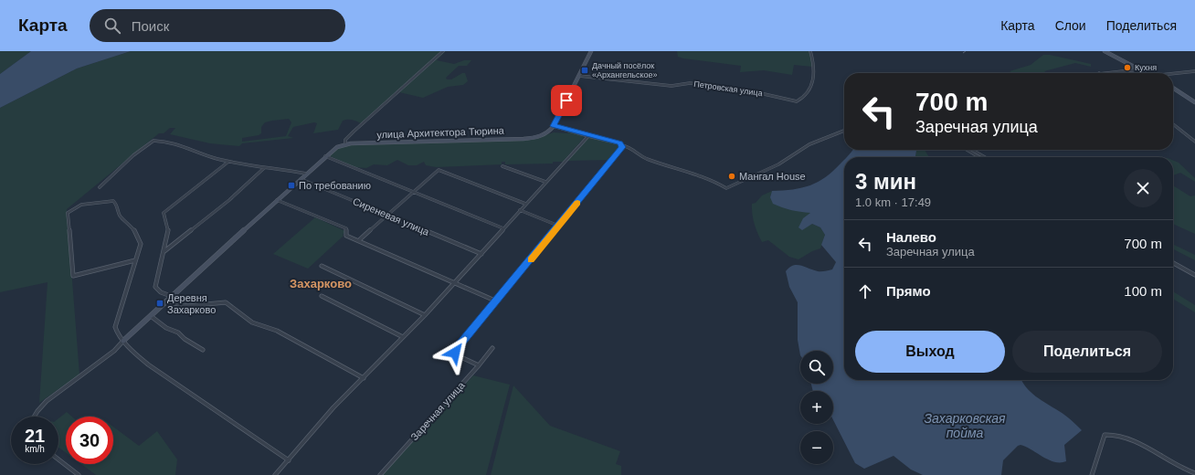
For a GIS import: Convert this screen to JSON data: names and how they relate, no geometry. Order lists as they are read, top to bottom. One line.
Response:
{"streets":{"street":["Петровская улица","улица Архитектора Тюрина","Сиреневая улица","Заречная улица"]},"crossings":[["улица Архитектора Тюрина","Сиреневая улица"]],"districts":["Захарково"],"water":["Захарковская пойма"],"places":{"other":["Кухня","Мангал House"],"transit":["Дачный посёлок «Архангельское»","По требованию","Деревня Захарково"]},"page":{"header":"Карта","search":"Поиск","nav":["Карта","Слои","Поделиться"],"turn":["700 m","Заречная улица"],"heading":["3 мин","1.0 km · 17:49"],"list":[{"name":"Налево","note":"Заречная улица","value":"700 m"},{"name":"Прямо","value":"100 m"}],"buttons":["Выход","Поделиться"],"map_buttons":["+","−"],"speed":"21 km/h","limit":"30"}}
